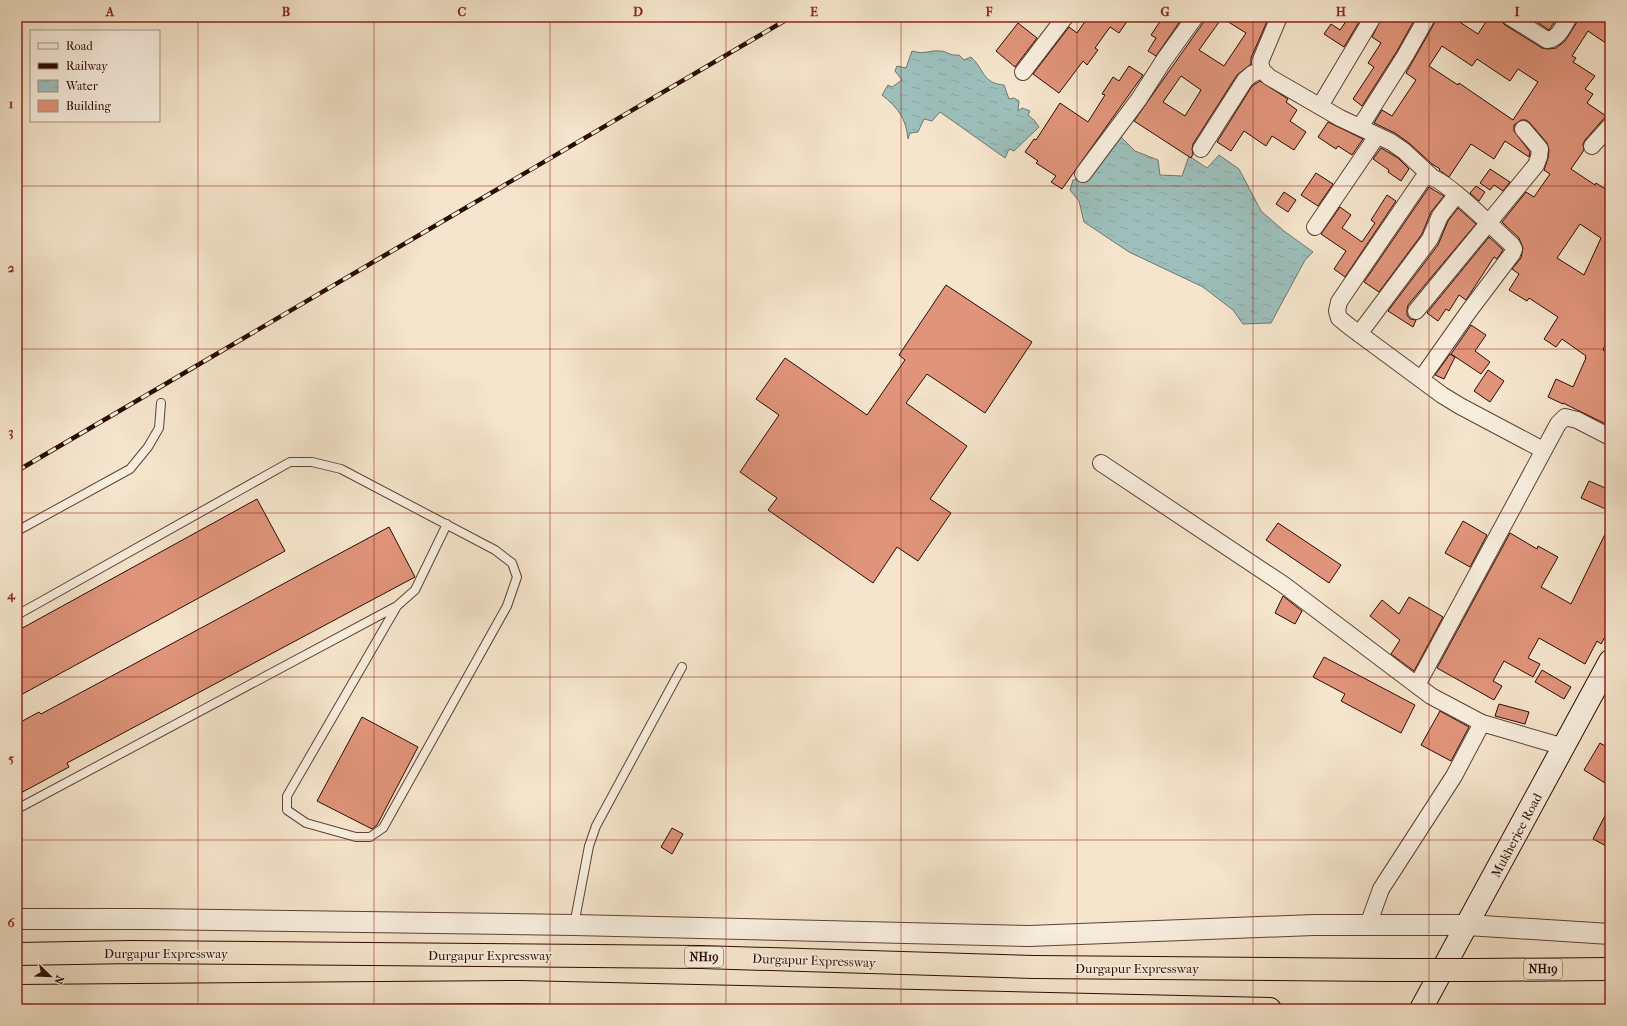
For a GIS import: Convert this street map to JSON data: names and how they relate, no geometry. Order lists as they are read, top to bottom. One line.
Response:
{"streets":{"highway":["Durgapur Expressway","NH19"],"main road":["Mukherjee Road"]},"legend":["Road","Railway","Water","Building"],"north":"bottom right","grid":{"columns":["A","B","C","D","E","F","G","H","I"],"rows":["1","2","3","4","5","6"]}}
